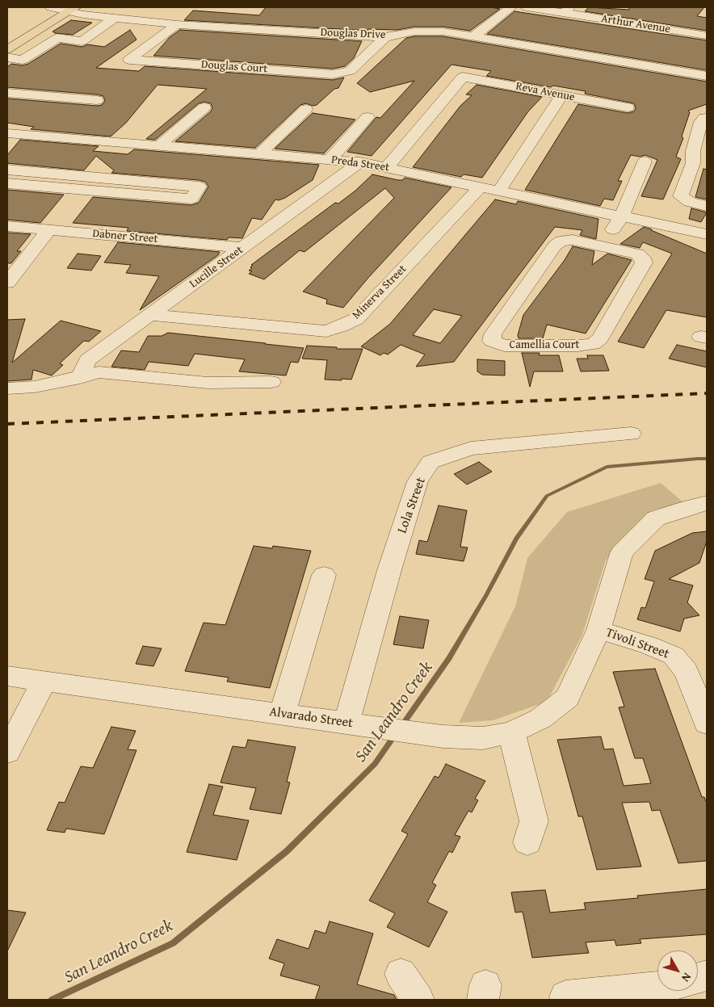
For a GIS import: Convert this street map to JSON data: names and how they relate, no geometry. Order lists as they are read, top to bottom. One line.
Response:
{"streets":{"street":["Arthur Avenue","Douglas Drive","Douglas Court","Reva Avenue","Preda Street","Dabner Street","Lucille Street","Minerva Street","Camellia Court","Lola Street","Tivoli Street","Alvarado Street"]},"crossings":[["Douglas Drive","Douglas Court"],["Reva Avenue","Preda Street"],["Preda Street","Lucille Street"],["Preda Street","Minerva Street"],["Dabner Street","Lucille Street"],["Lucille Street","Minerva Street"],["Lola Street","Alvarado Street"],["Tivoli Street","Alvarado Street"]],"water":["San Leandro Creek"],"north":"bottom right"}
